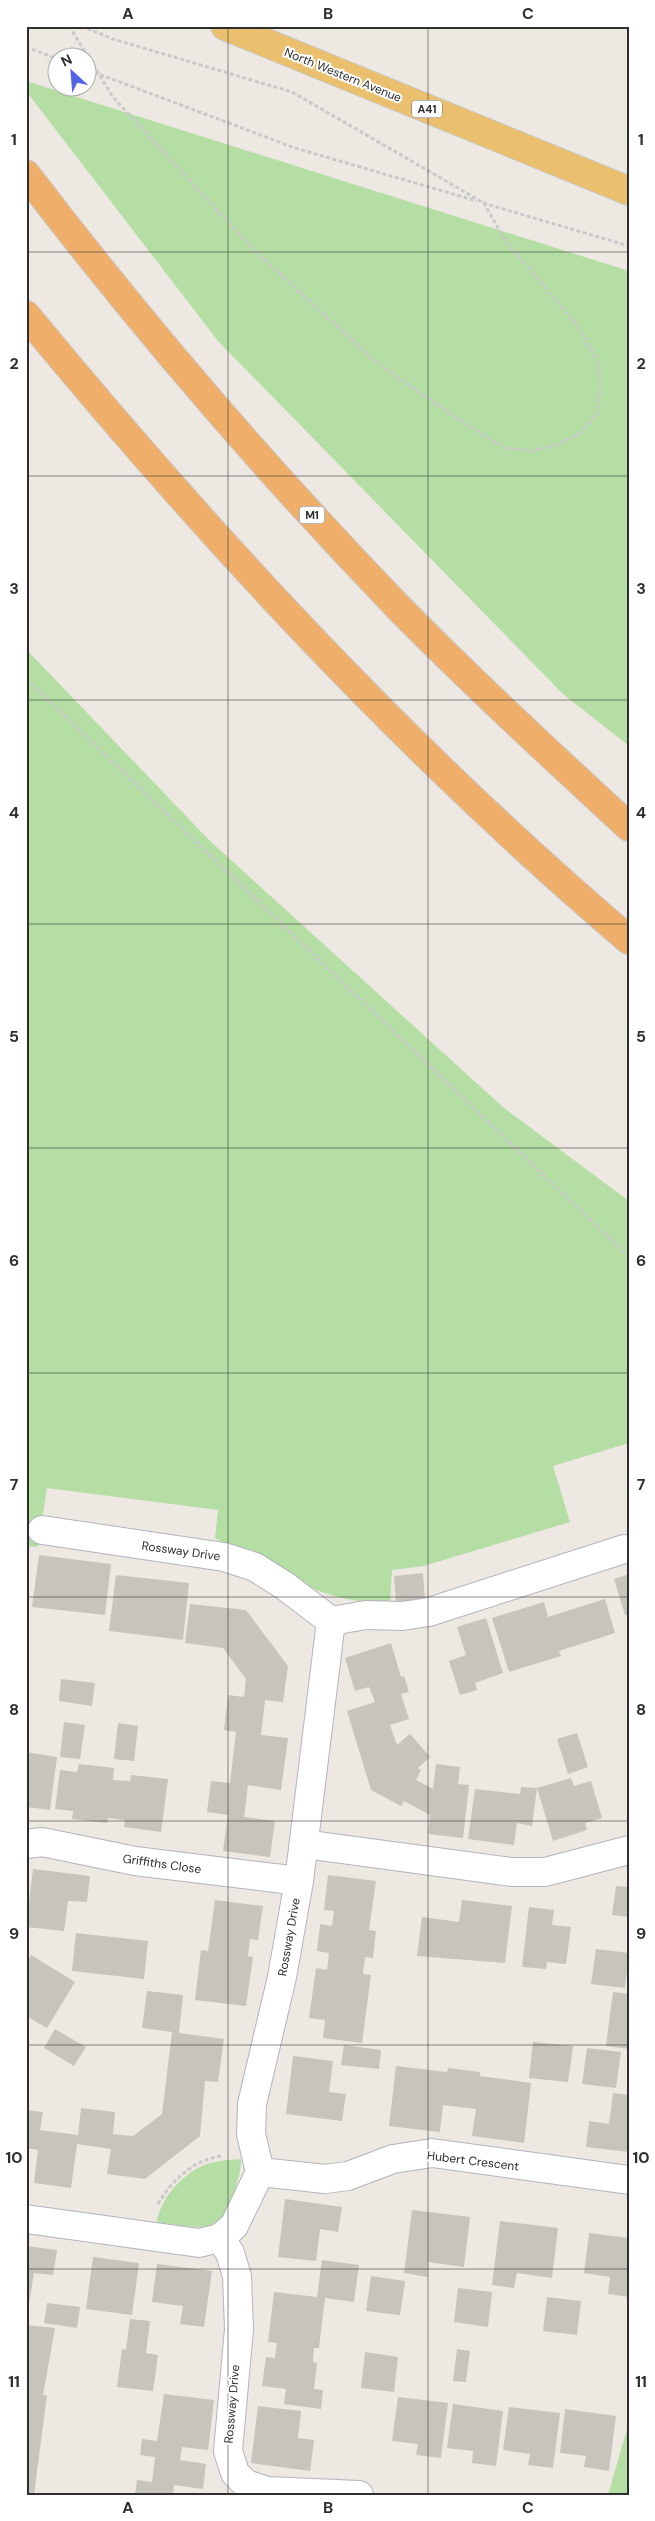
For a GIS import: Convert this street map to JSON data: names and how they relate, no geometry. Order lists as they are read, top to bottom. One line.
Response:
{"streets":{"highway":["North Western Avenue","A41","M1"],"street":["Rossway Drive","Griffiths Close","Hubert Crescent"]},"crossings":[["Rossway Drive","Griffiths Close"],["Rossway Drive","Hubert Crescent"]],"north":"top left","grid":{"columns":["A","B","C"],"rows":["1","2","3","4","5","6","7","8","9","10","11"]}}
